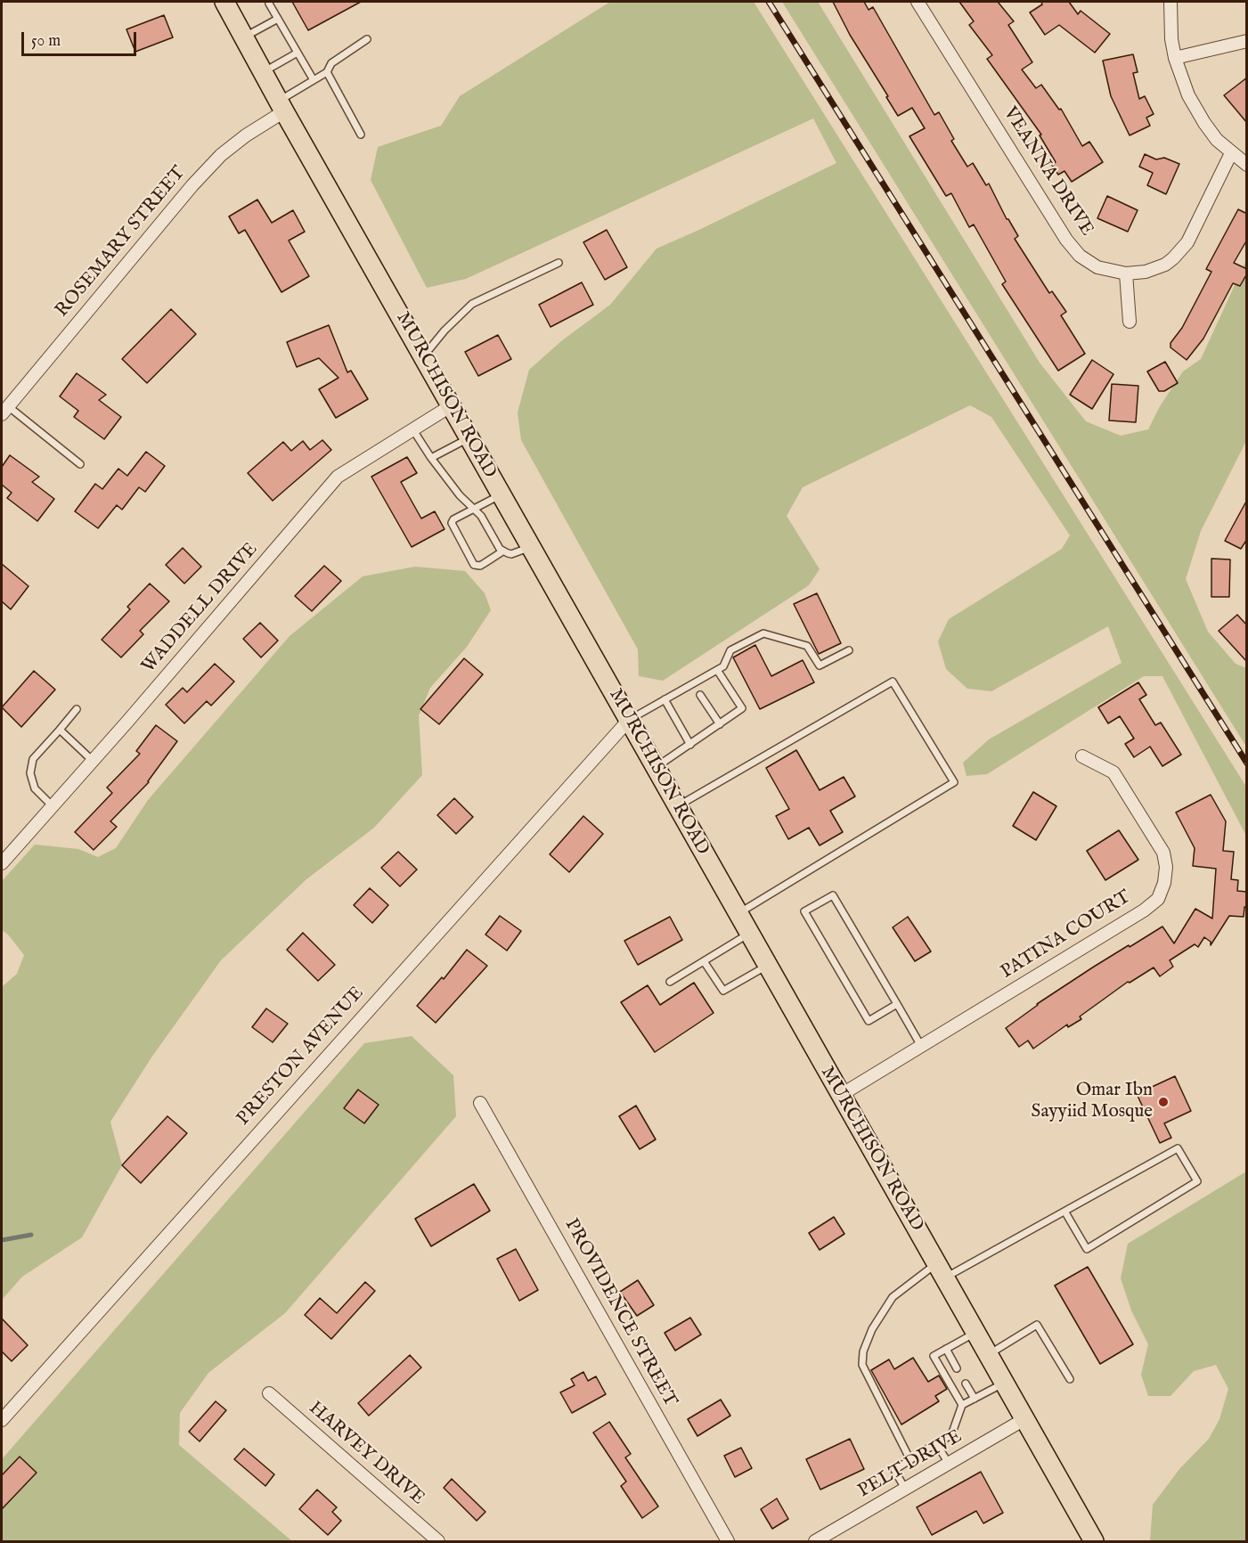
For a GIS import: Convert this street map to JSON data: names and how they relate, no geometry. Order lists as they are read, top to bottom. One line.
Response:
{"streets":{"main road":["MURCHISON ROAD"],"street":["VEANNA DRIVE","ROSEMARY STREET","WADDELL DRIVE","PATINA COURT","PRESTON AVENUE","PROVIDENCE STREET","HARVEY DRIVE","PELT DRIVE"]},"crossings":[["ROSEMARY STREET","MURCHISON ROAD"],["MURCHISON ROAD","WADDELL DRIVE"],["MURCHISON ROAD","PATINA COURT"],["MURCHISON ROAD","PRESTON AVENUE"],["MURCHISON ROAD","PELT DRIVE"]],"places":["Omar Ibn Sayyiid Mosque"],"scale_bar":"50 m"}
